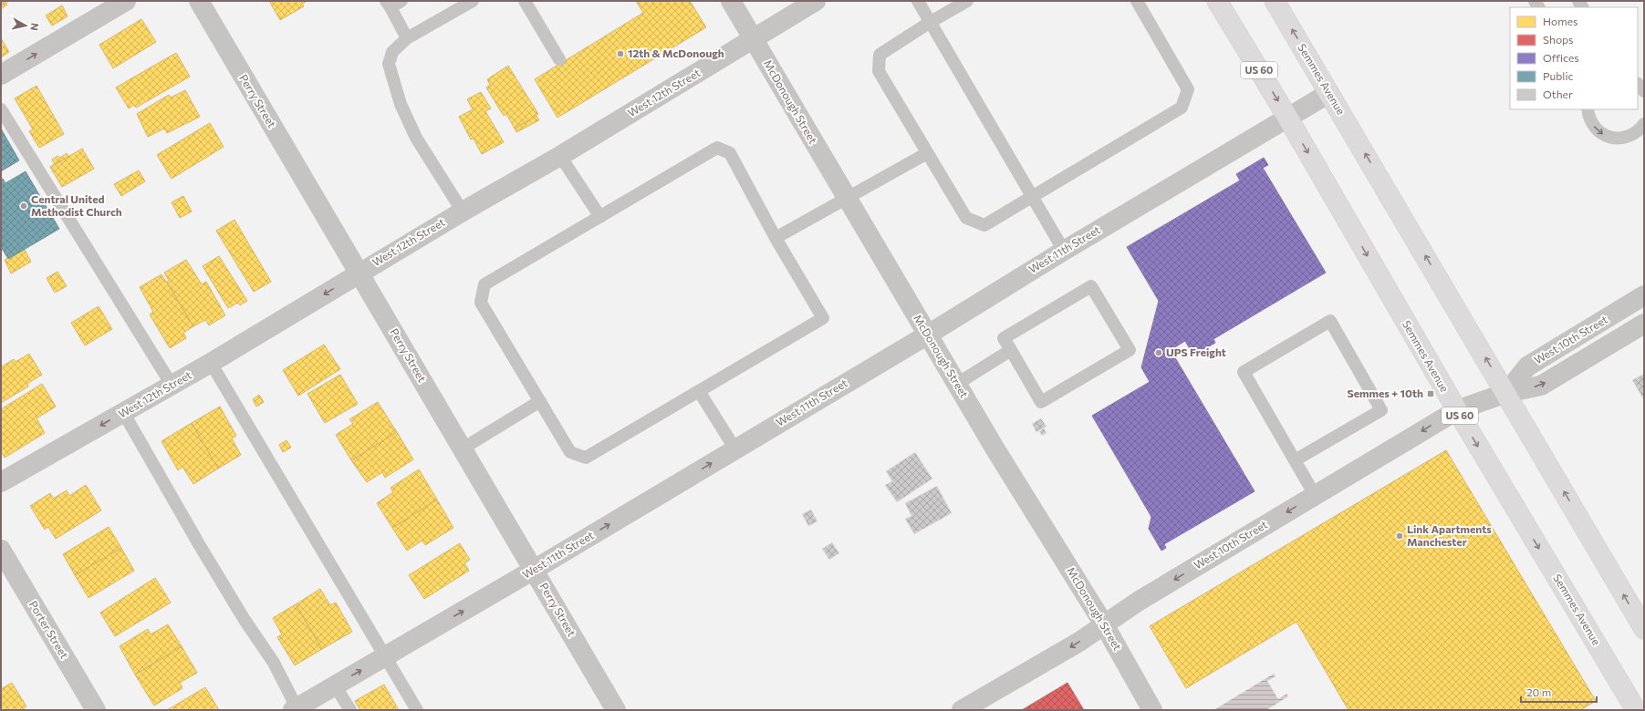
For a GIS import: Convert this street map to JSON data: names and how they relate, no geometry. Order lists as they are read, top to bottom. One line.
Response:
{"streets":{"main road":["US 60","Semmes Avenue"],"street":["West 12th Street","Perry Street","McDonough Street","West 11th Street","West 10th Street","Porter Street"]},"crossings":[["Semmes Avenue","West 11th Street"],["Semmes Avenue","West 10th Street"],["West 12th Street","Perry Street"],["West 12th Street","McDonough Street"],["Perry Street","West 11th Street"],["McDonough Street","West 11th Street"],["McDonough Street","West 10th Street"]],"one_way":["West 11th Street"],"places":{"other":["12th & McDonough","Central United Methodist Church","UPS Freight","Link Apartments Manchester"],"transit":["Semmes + 10th"]},"legend":["Homes","Shops","Offices","Public","Other"],"scale_bar":"20 m","north":"right"}
